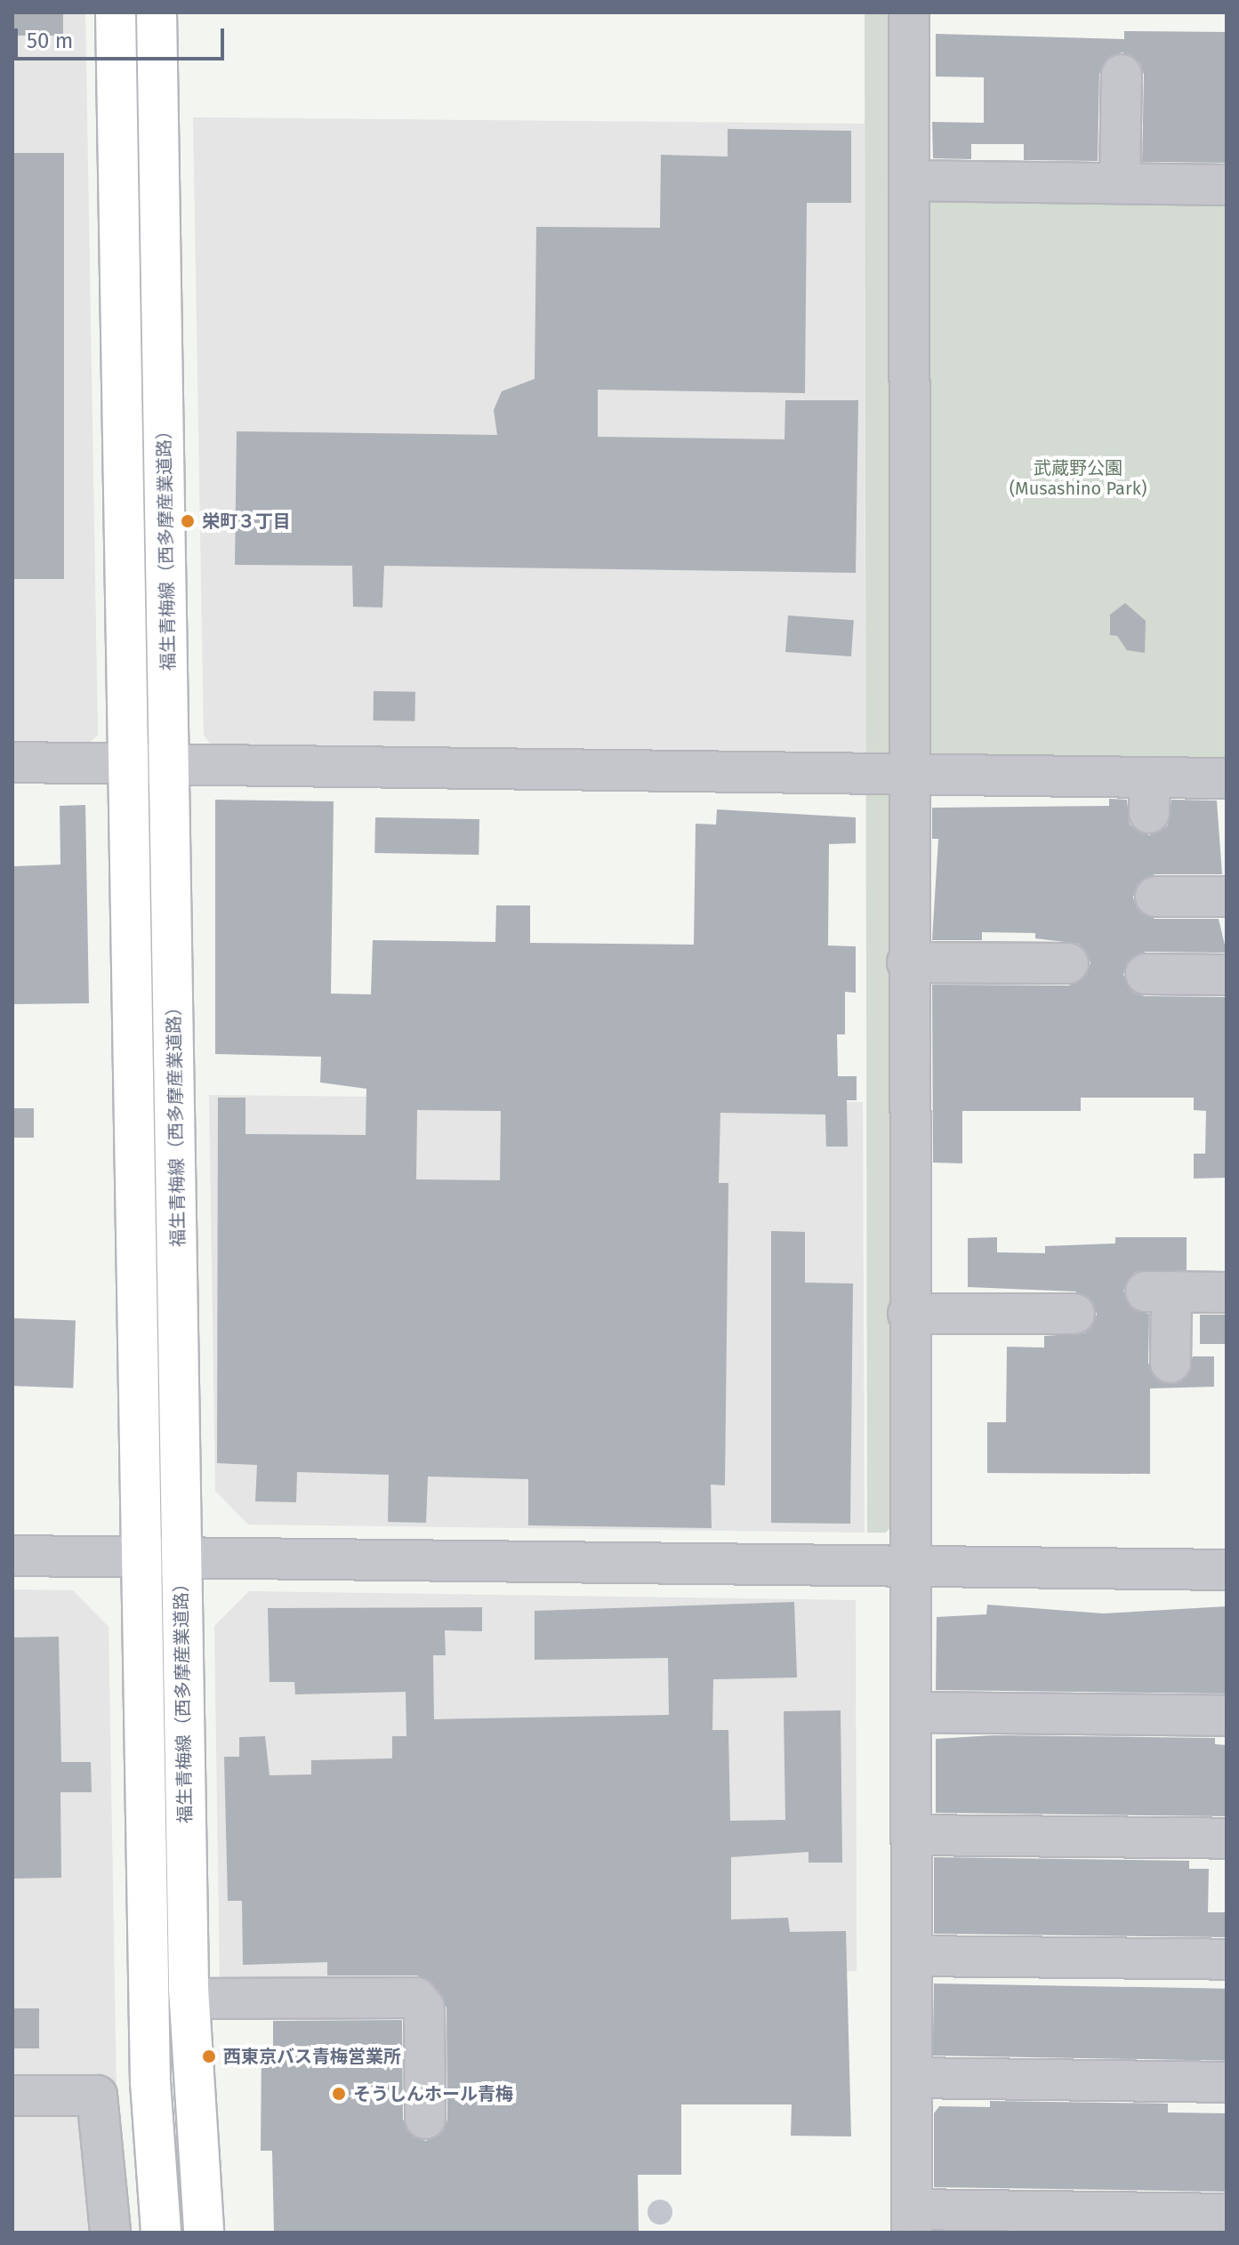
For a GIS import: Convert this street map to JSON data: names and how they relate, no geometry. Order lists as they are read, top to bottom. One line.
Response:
{"streets":{"main road":["福生青梅線（西多摩産業道路）"]},"parks":["武蔵野公園 (Musashino Park)"],"places":["栄町３丁目","西東京バス青梅営業所","そうしんホール青梅"],"scale_bar":"50 m"}
